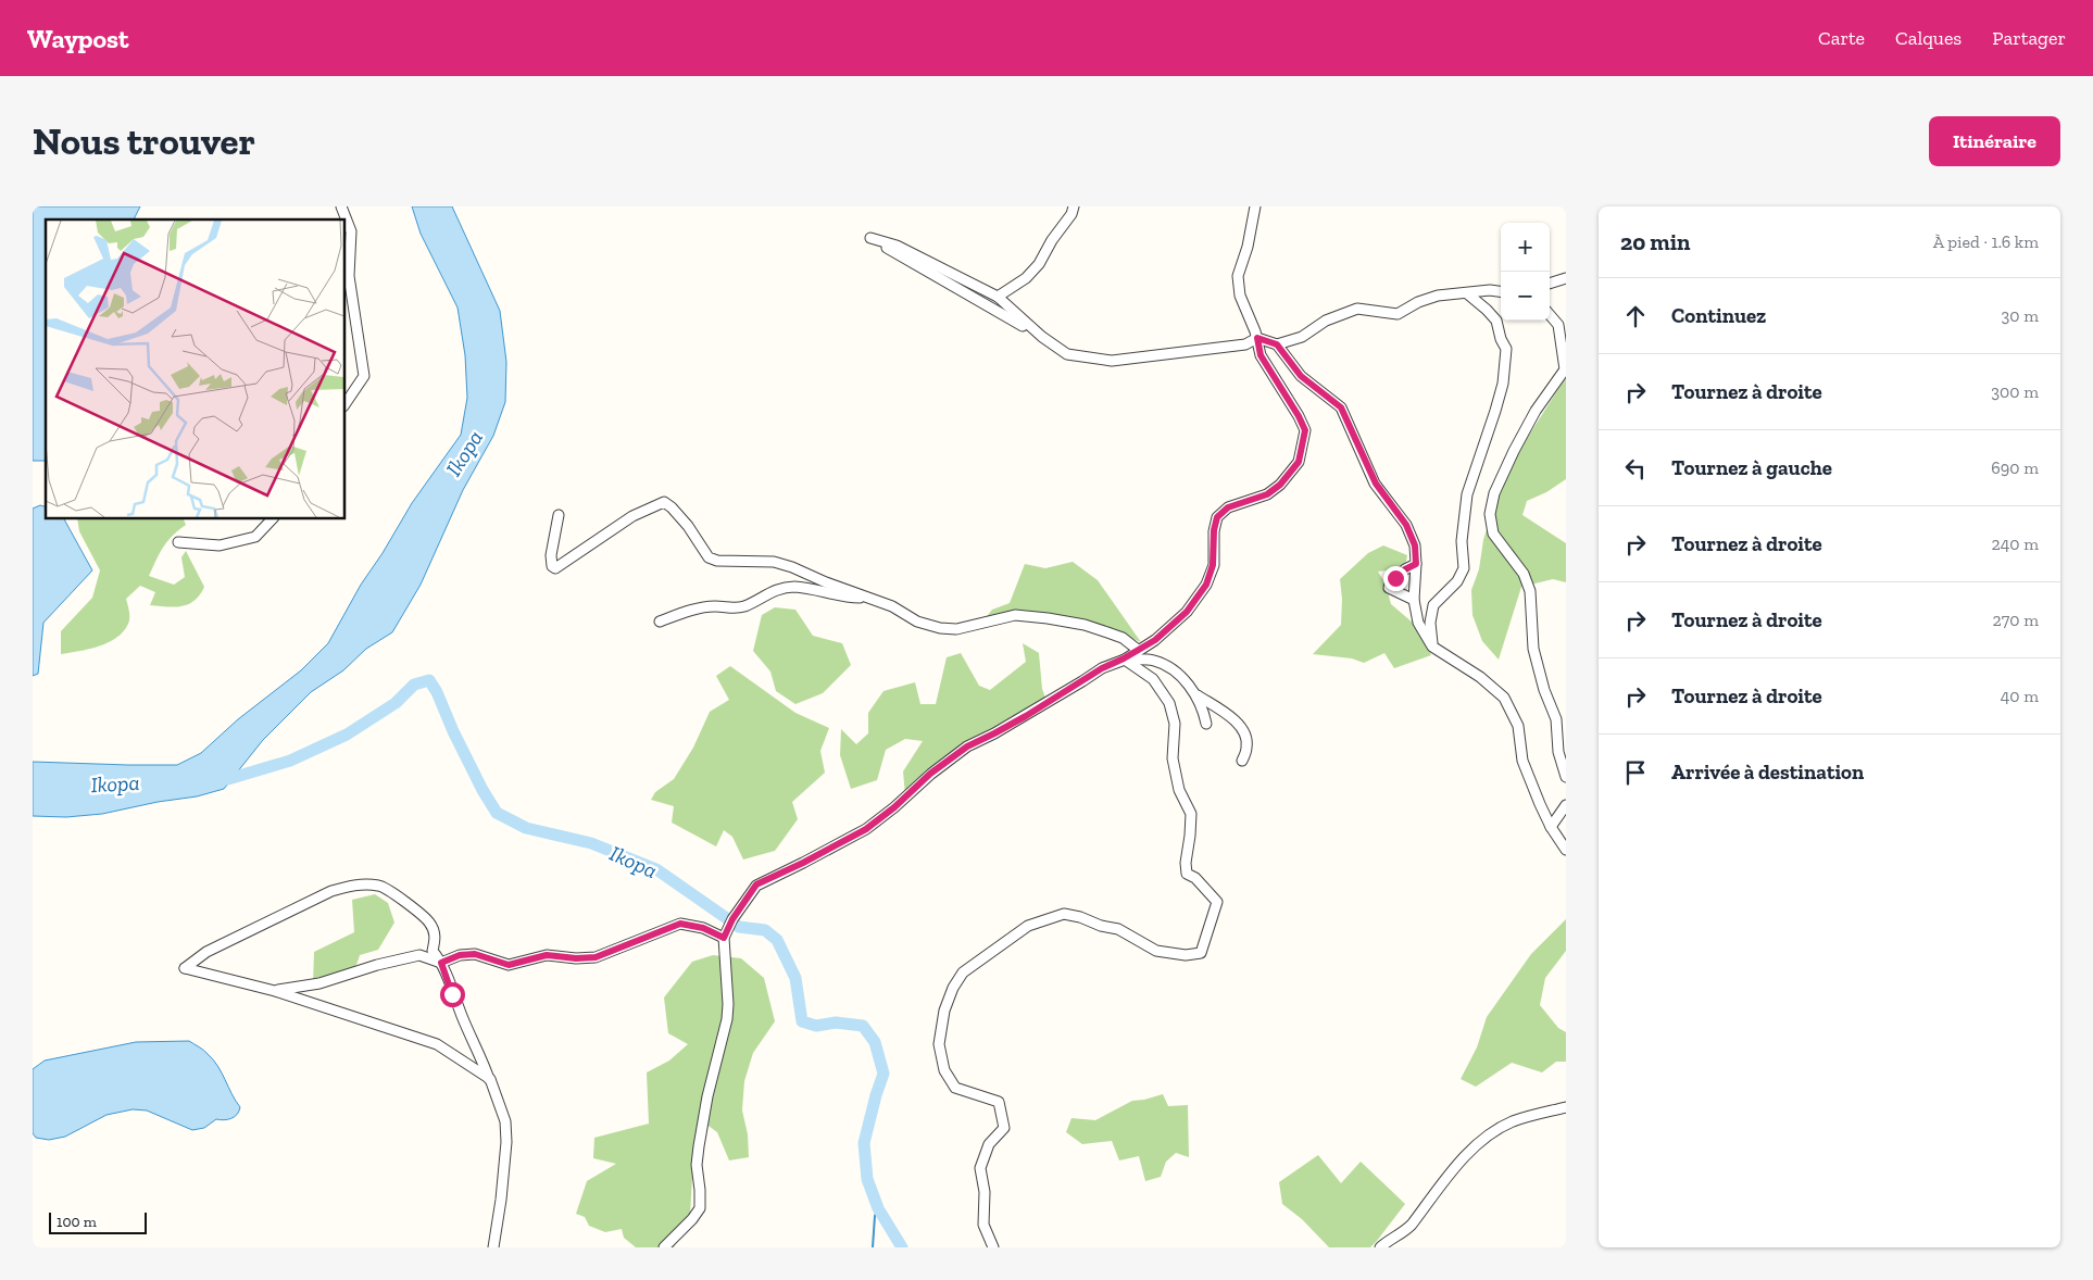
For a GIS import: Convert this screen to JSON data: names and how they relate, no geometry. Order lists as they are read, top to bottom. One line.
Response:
{"water":["Ikopa"],"scale_bar":"100 m","page":{"header":"Waypost","nav":["Carte","Calques","Partager"],"buttons":"Itinéraire","title":"Nous trouver","heading":["20 min","À pied · 1.6 km"],"map_buttons":["+","−"],"list":[["Continuez","30 m"],["Tournez à droite","300 m"],["Tournez à gauche","690 m"],["Tournez à droite","240 m"],["Tournez à droite","270 m"],["Tournez à droite","40 m"],"Arrivée à destination"],"scale":"100 m"}}
